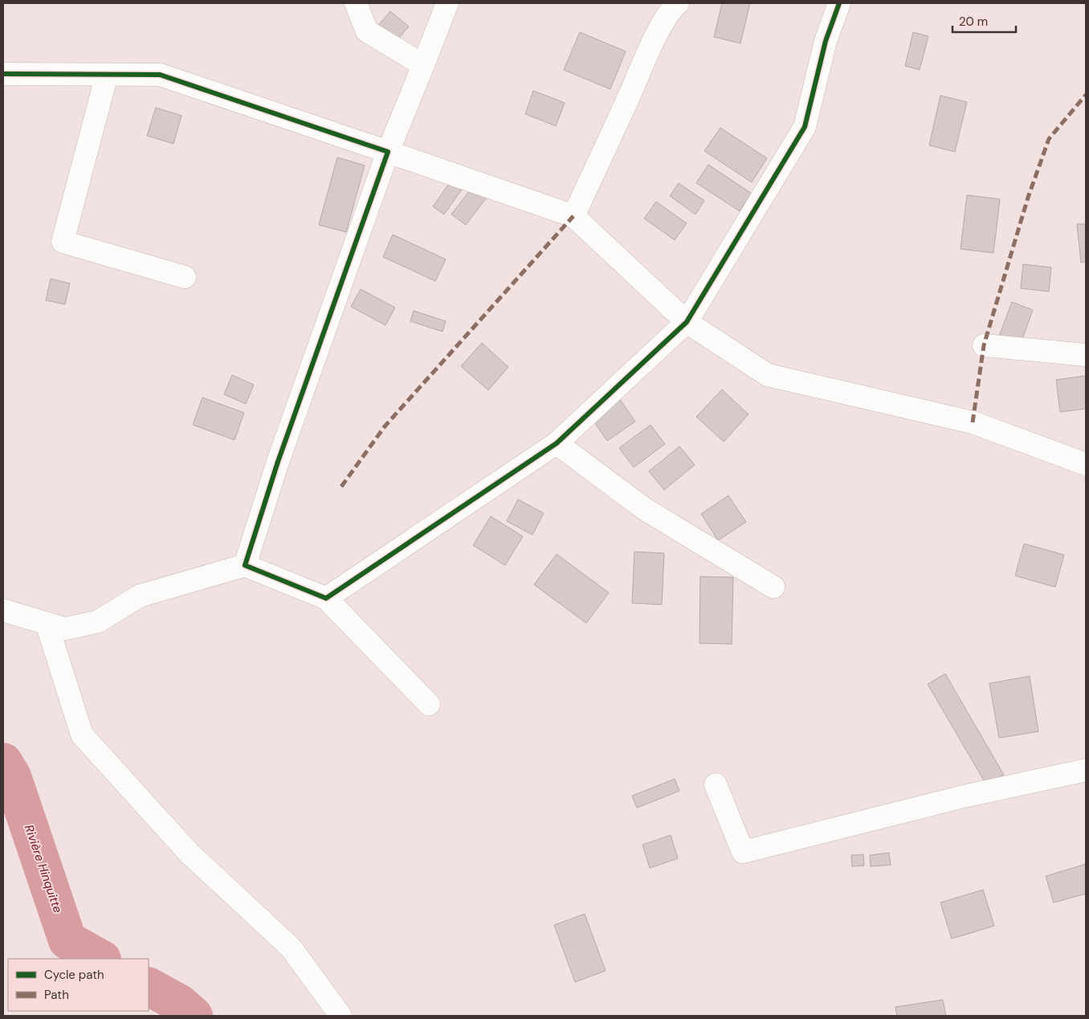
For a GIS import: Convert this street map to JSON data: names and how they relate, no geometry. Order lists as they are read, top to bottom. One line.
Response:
{"water":["Rivière Hinquitte"],"legend":["Cycle path","Path"],"scale_bar":"20 m"}
